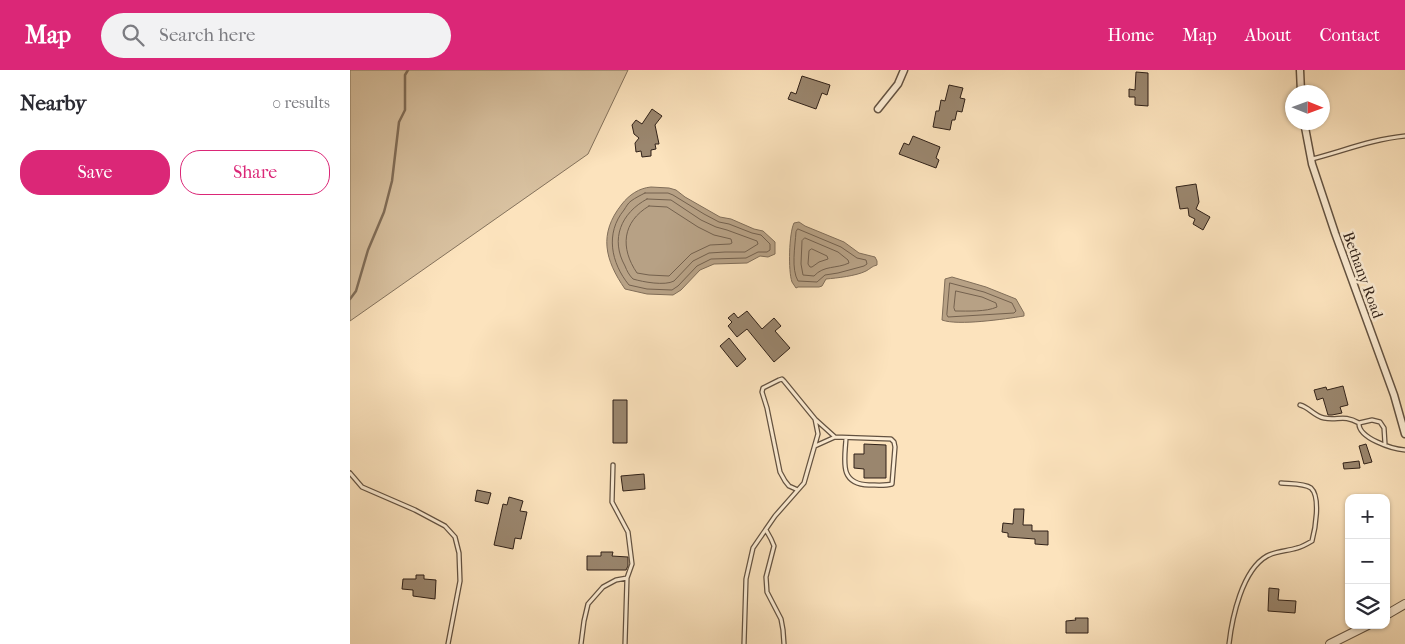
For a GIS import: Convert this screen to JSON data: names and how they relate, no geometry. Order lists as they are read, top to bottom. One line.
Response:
{"streets":{"street":["Bethany Road"]},"north":"right","page":{"header":"Map","search":"Search here","nav":["Home","Map","About","Contact"],"heading":["Nearby","0 results"],"buttons":["Save","Share"],"map_buttons":["+","−"]}}
